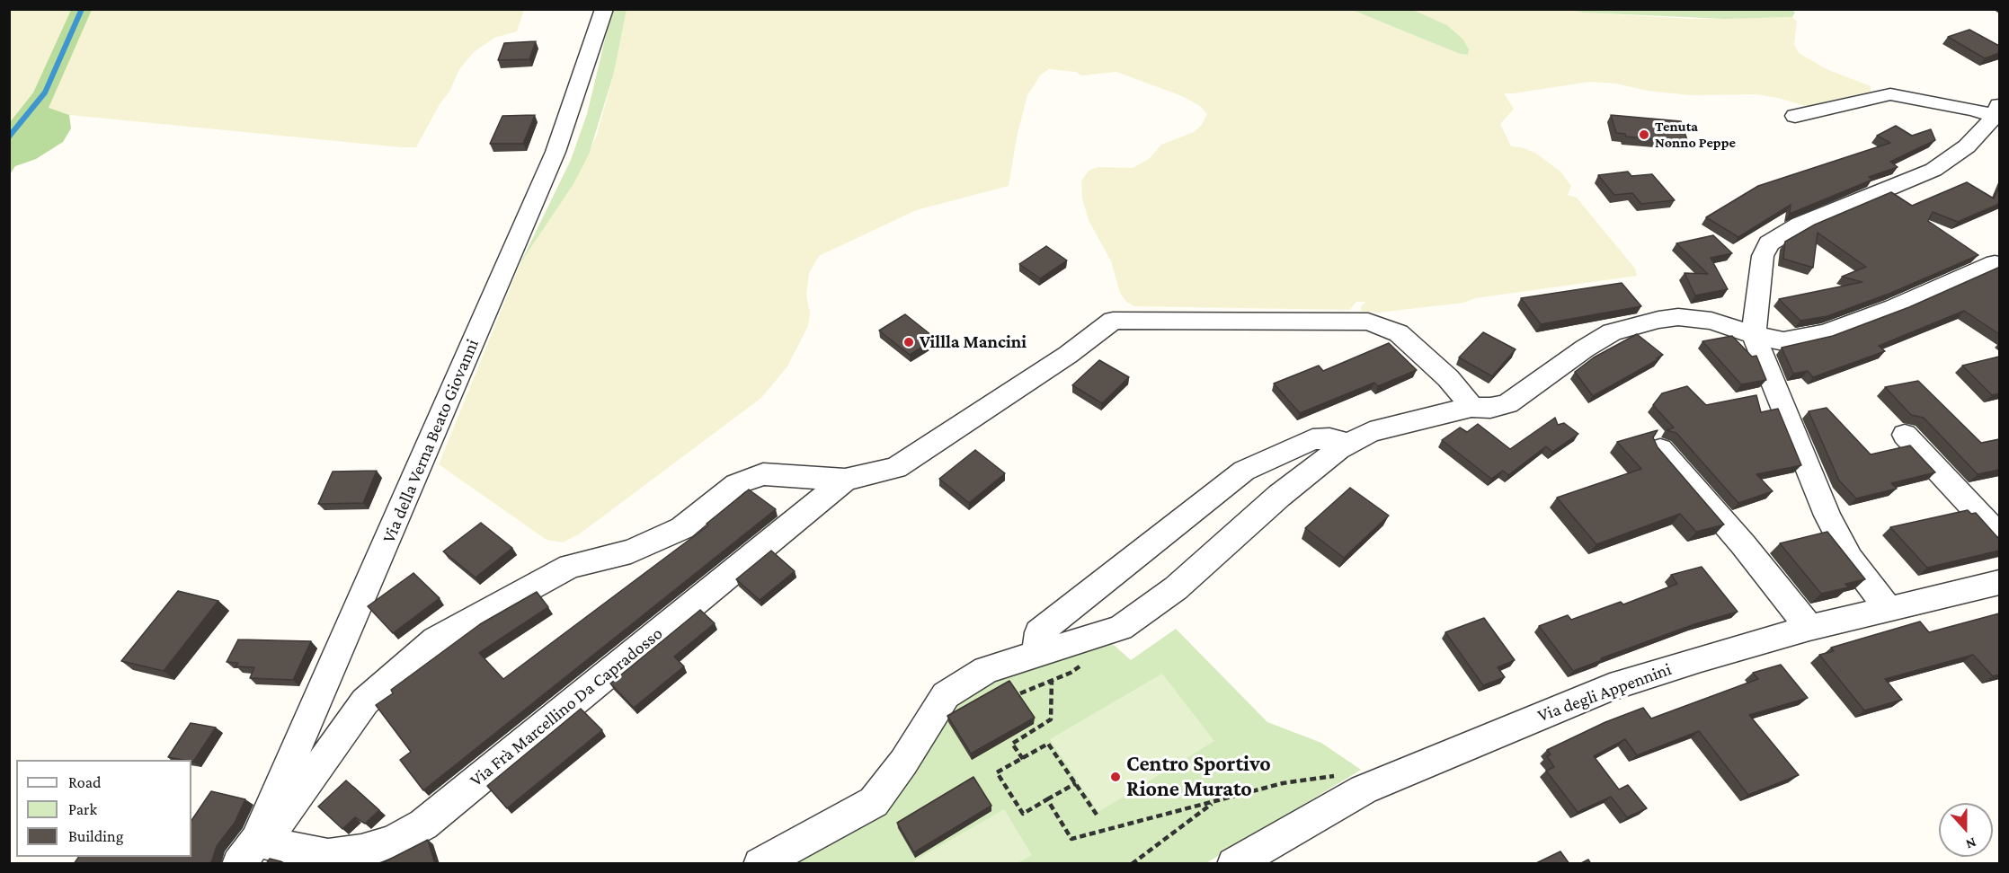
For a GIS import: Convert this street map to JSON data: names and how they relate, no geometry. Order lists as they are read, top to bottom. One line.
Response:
{"streets":{"street":["Via della Verna Beato Giovanni","Via degli Appennini","Via Frà Marcellino Da Capradosso"]},"crossings":[["Via della Verna Beato Giovanni","Via Frà Marcellino Da Capradosso"]],"places":["Tenuta Nonno Peppe","Villla Mancini","Centro Sportivo Rione Murato"],"legend":["Road","Park","Building"],"north":"bottom"}
